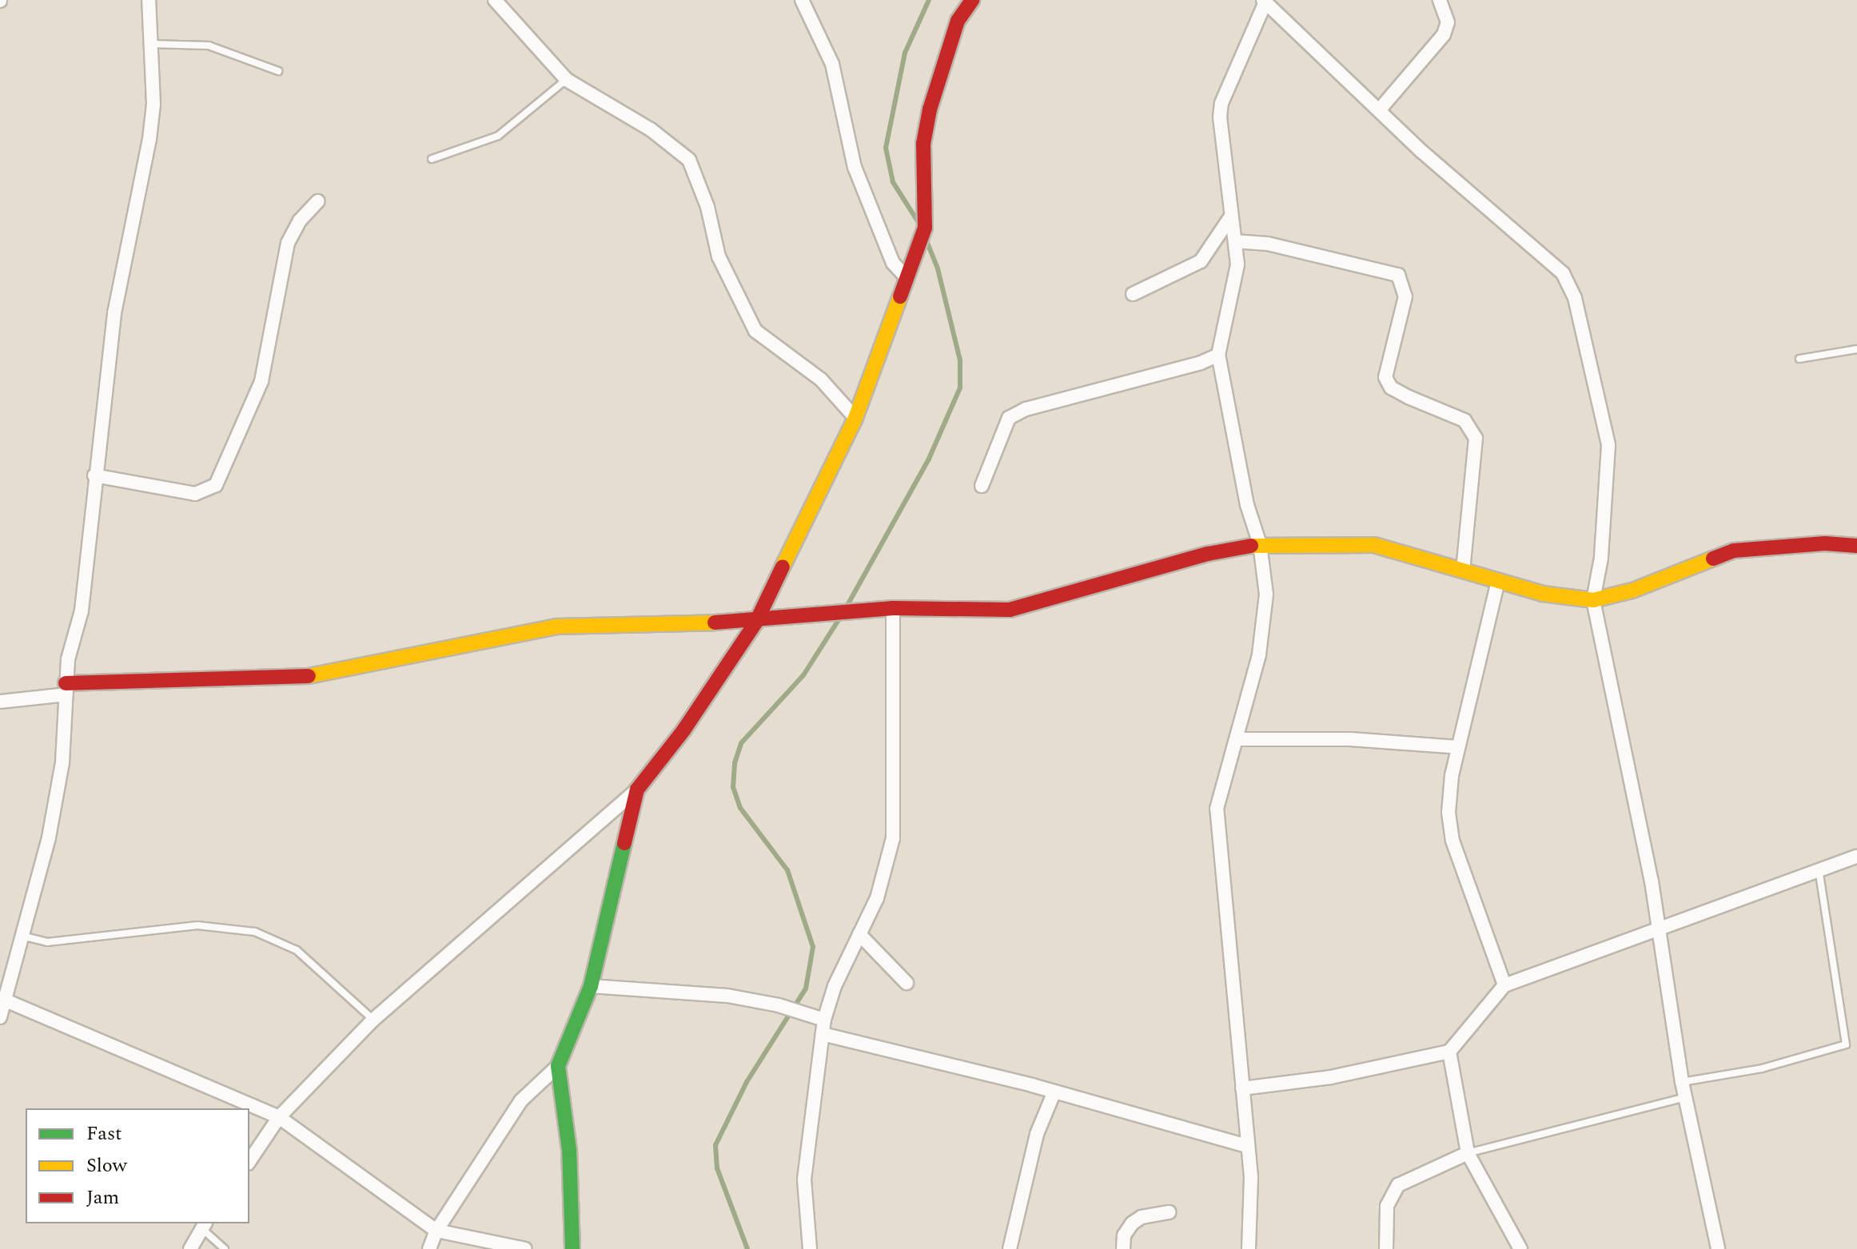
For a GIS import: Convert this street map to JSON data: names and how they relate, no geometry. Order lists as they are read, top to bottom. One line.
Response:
{"legend":["Fast","Slow","Jam"]}
